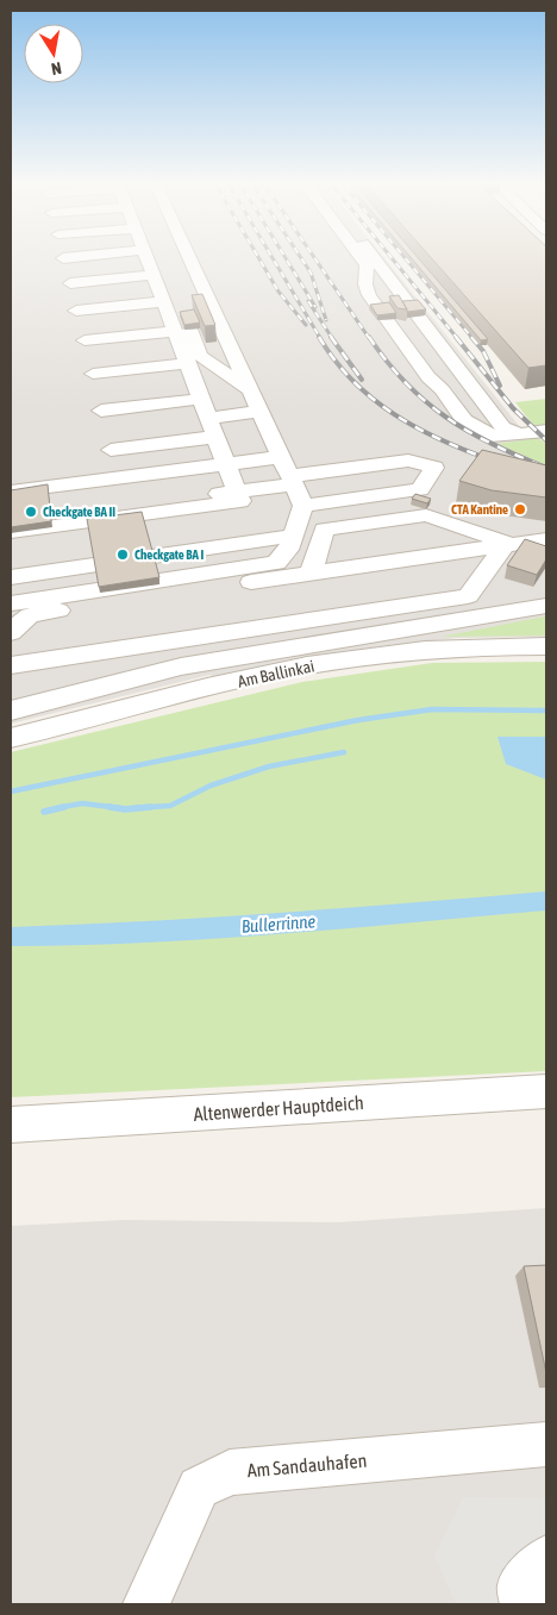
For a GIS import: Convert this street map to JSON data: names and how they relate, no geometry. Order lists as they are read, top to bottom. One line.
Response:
{"streets":{"street":["Am Ballinkai","Altenwerder Hauptdeich","Am Sandauhafen"]},"water":["Bullerrinne"],"places":["CTA Kantine","Checkgate BA II","Checkgate BA I"],"north":"bottom"}
